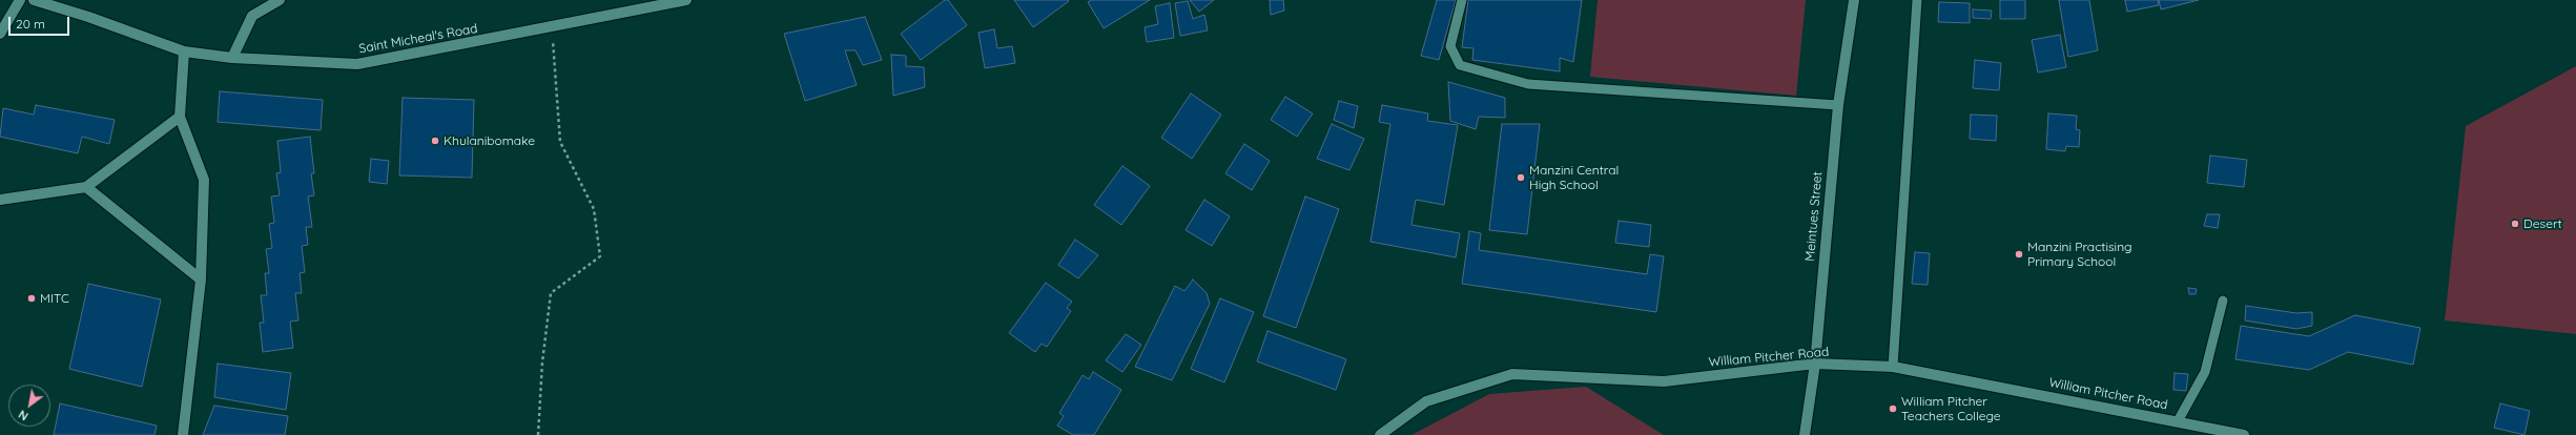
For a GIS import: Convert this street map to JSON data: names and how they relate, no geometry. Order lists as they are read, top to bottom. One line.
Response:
{"streets":{"street":["Saint Micheal's Road","Meintues Street","William Pitcher Road"]},"crossings":[["Meintues Street","William Pitcher Road"]],"places":["Khulanibomake","Manzini Central High School","Desert","Manzini Practising Primary School","MITC","William Pitcher Teachers College"],"scale_bar":"20 m","north":"bottom left"}
